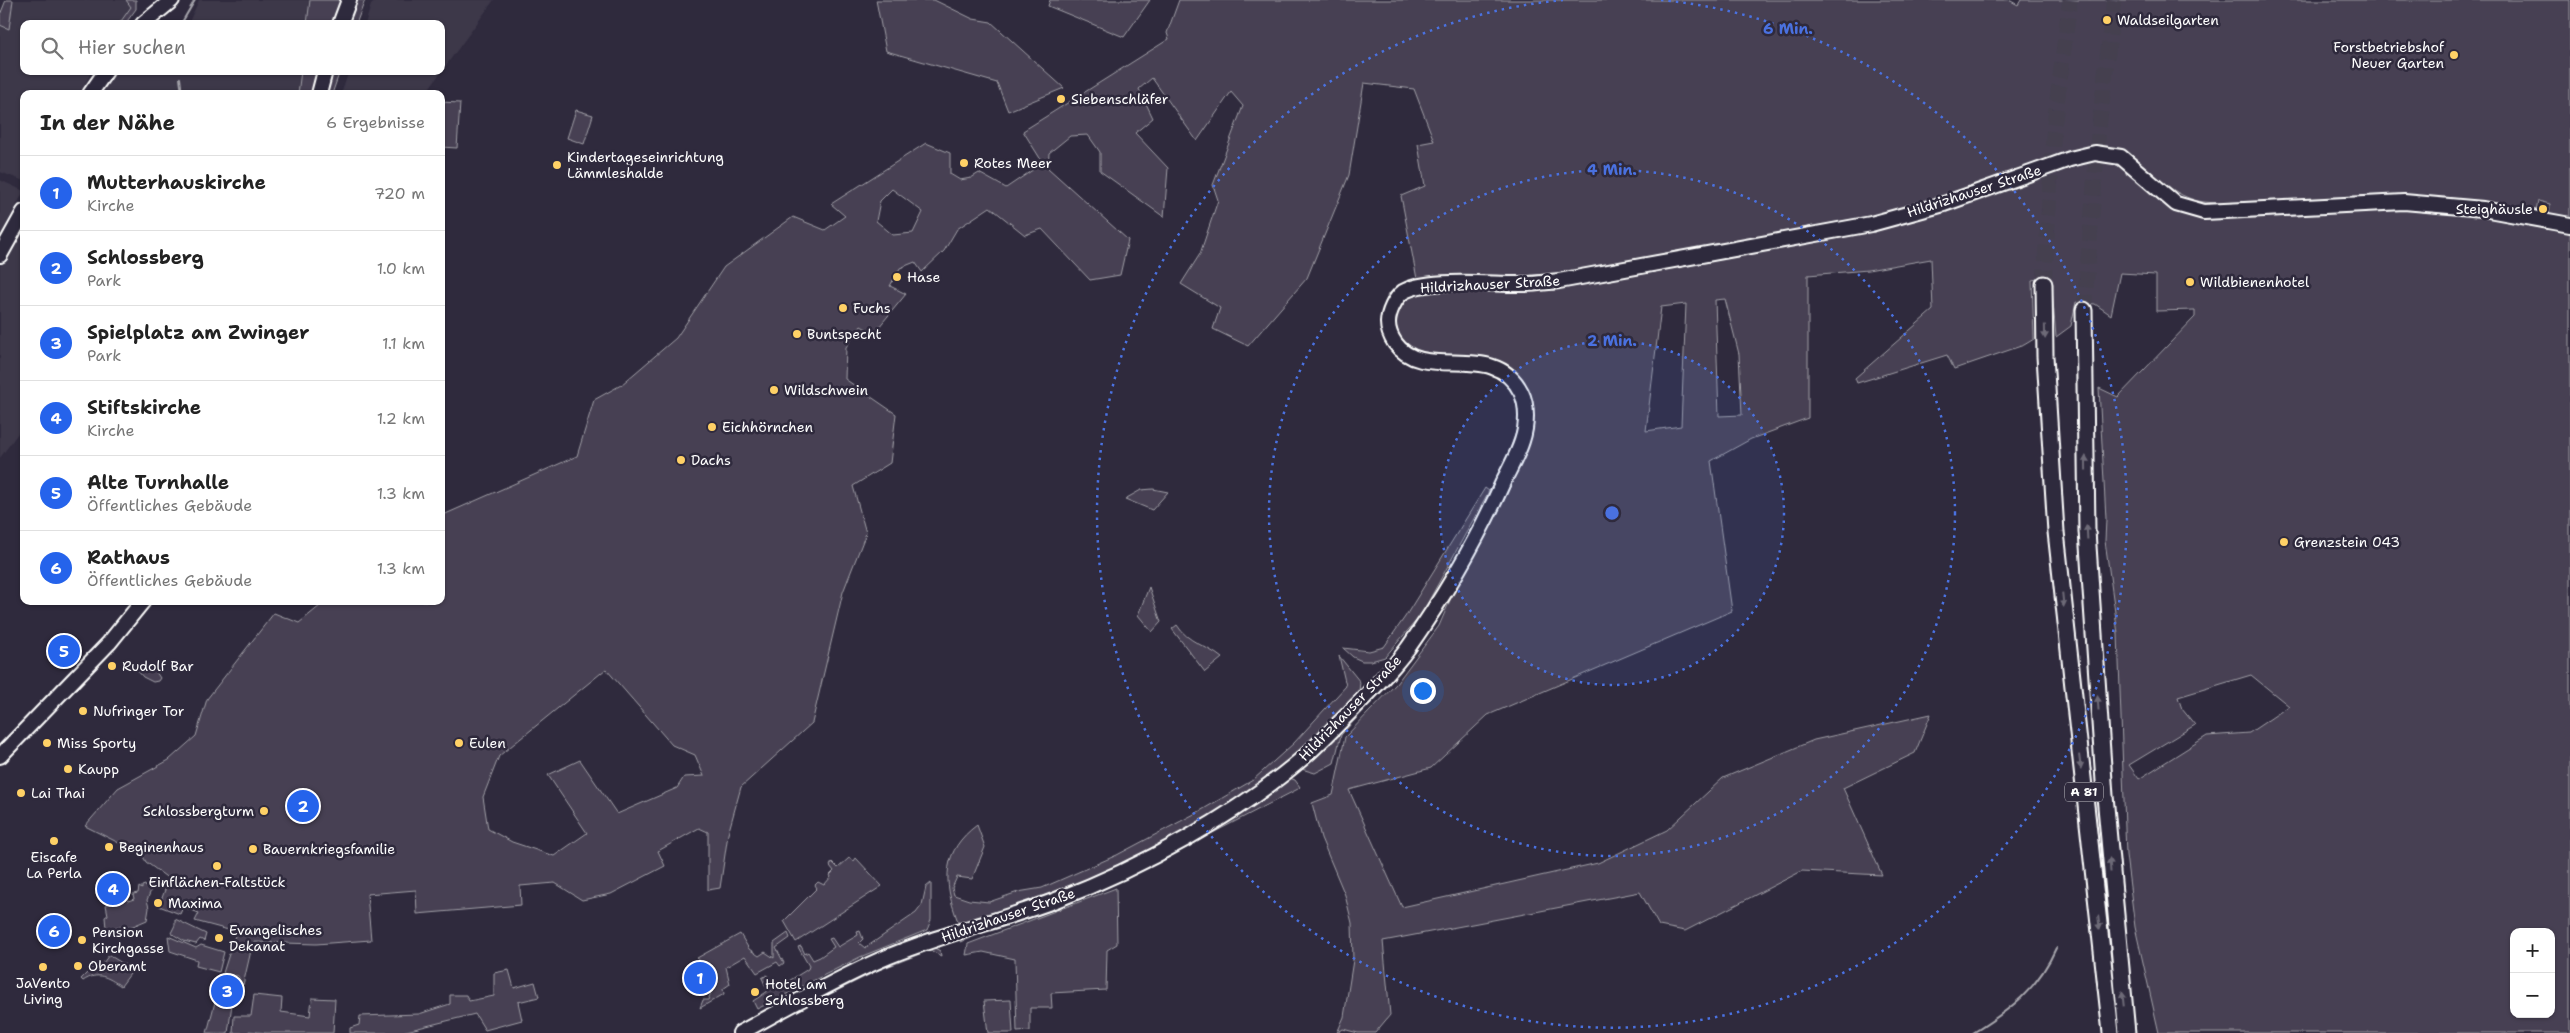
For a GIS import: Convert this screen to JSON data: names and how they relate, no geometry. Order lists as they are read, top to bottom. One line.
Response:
{"streets":{"highway":["A 81"],"main road":["Hildrizhauser Straße"]},"places":["Waldseilgarten","Forstbetriebshof Neuer Garten","Siebenschläfer","Rotes Meer","Kindertageseinrichtung Lämmleshalde","Steighäusle","Hase","Wildbienenhotel","Fuchs","Buntspecht","Wildschwein","Eichhörnchen","Dachs","Grenzstein 043","Rudolf Bar","Nufringer Tor","Miss Sporty","Eulen","Kaupp","Lai Thai","Schlossbergturm","Eiscafe La Perla","Beginenhaus","Bauernkriegsfamilie","Einflächen-Faltstück","Maxima","Evangelisches Dekanat","Pension Kirchgasse","Oberamt","JaVento Living","Hotel am Schlossberg"],"page":{"search":"Hier suchen","heading":["In der Nähe","6 Ergebnisse"],"list":[{"mark":"1","name":"Mutterhauskirche","note":"Kirche","value":"720 m"},{"mark":"2","name":"Schlossberg","note":"Park","value":"1.0 km"},{"mark":"3","name":"Spielplatz am Zwinger","note":"Park","value":"1.1 km"},{"mark":"4","name":"Stiftskirche","note":"Kirche","value":"1.2 km"},{"mark":"5","name":"Alte Turnhalle","note":"Öffentliches Gebäude","value":"1.3 km"},{"mark":"6","name":"Rathaus","note":"Öffentliches Gebäude","value":"1.3 km"}],"pins":["5","2","4","6","1","3"],"map_buttons":["+","−"]},"rings":["6 Min.","4 Min.","2 Min."]}
